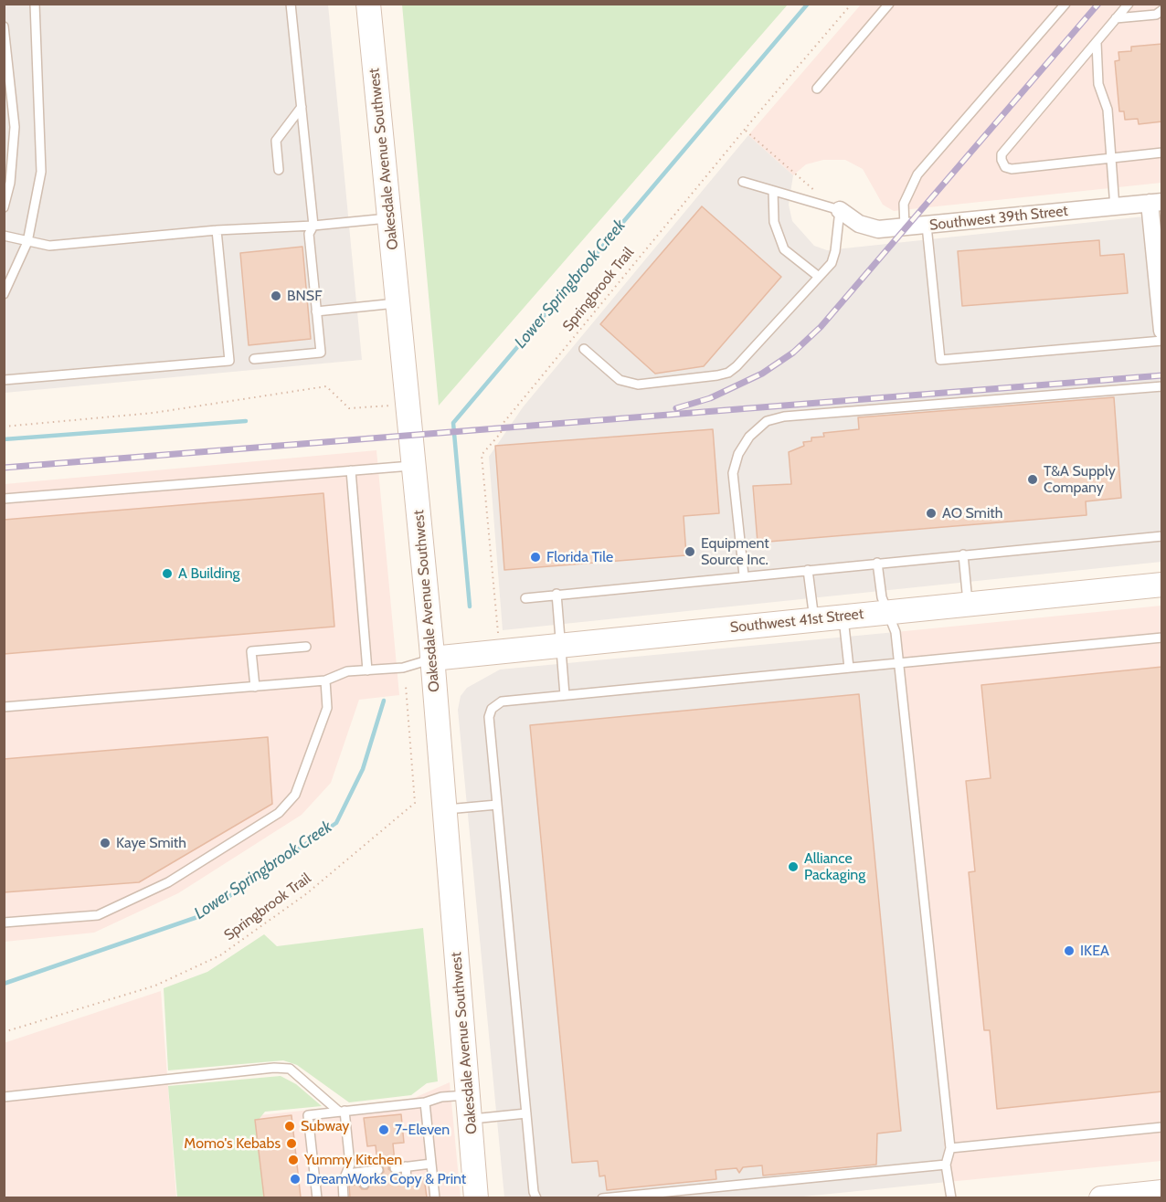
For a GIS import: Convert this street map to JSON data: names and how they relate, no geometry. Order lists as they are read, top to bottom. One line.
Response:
{"streets":{"street":["Oakesdale Avenue Southwest","Southwest 39th Street","Southwest 41st Street"],"path":["Springbrook Trail"]},"crossings":[["Oakesdale Avenue Southwest","Southwest 41st Street"]],"water":["Lower Springbrook Creek"],"places":["BNSF","T&A Supply Company","AO Smith","Equipment Source Inc.","Florida Tile","A Building","Kaye Smith","Alliance Packaging","IKEA","Subway","7-Eleven","Momo's Kebabs","Yummy Kitchen","DreamWorks Copy & Print"]}
